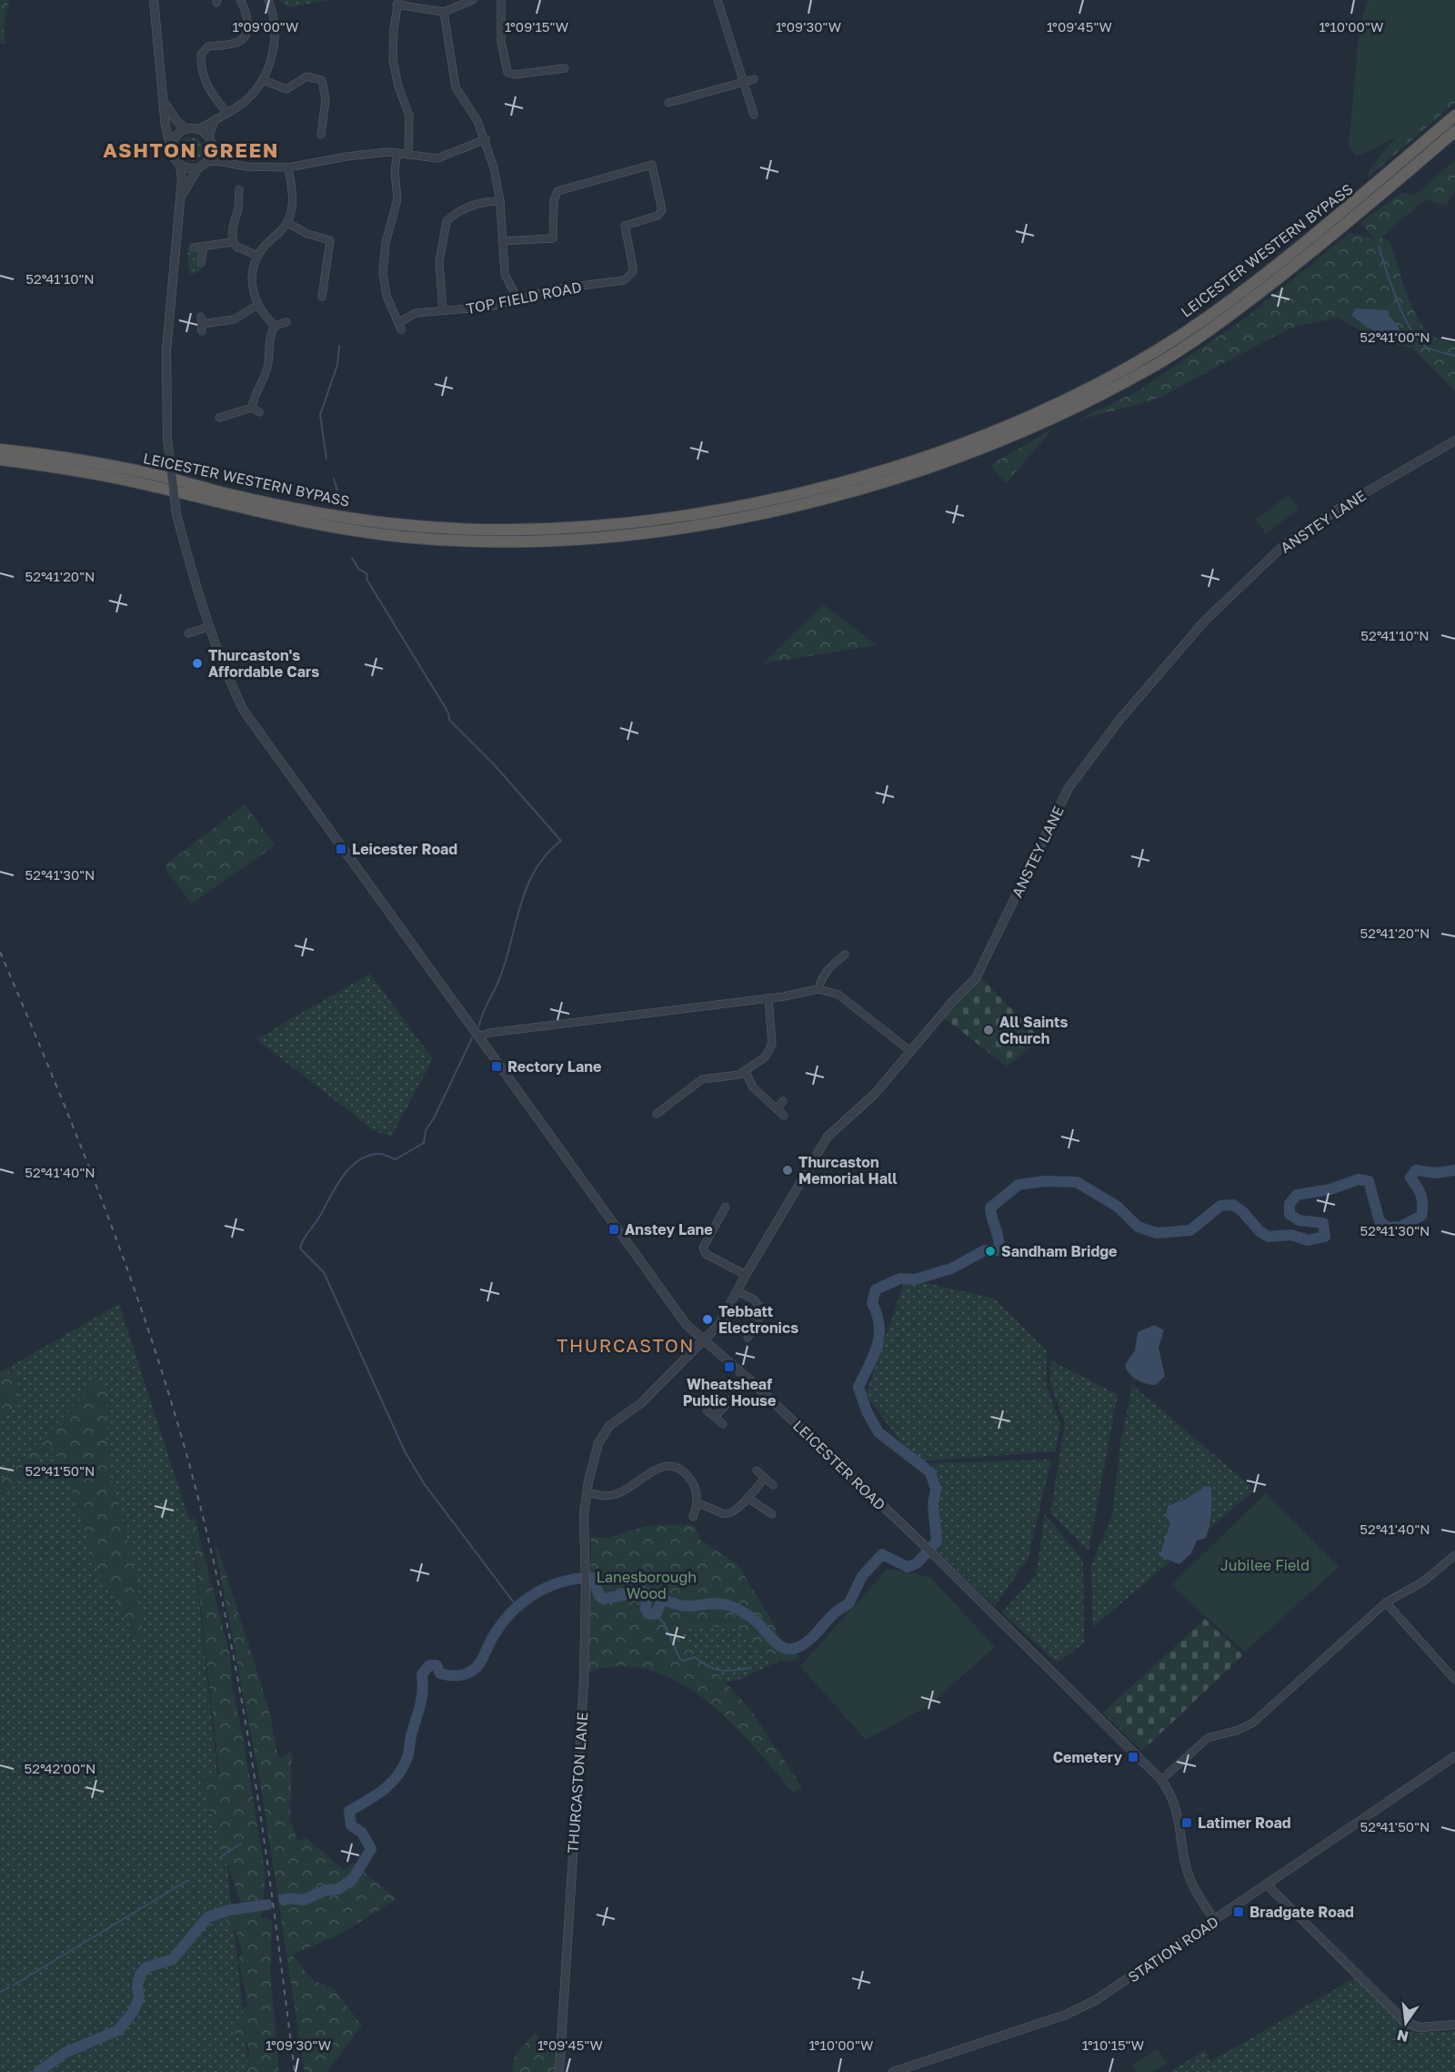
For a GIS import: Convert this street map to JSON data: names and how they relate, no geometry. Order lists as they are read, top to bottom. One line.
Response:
{"streets":{"highway":["LEICESTER WESTERN BYPASS"],"street":["TOP FIELD ROAD","ANSTEY LANE","LEICESTER ROAD","THURCASTON LANE","STATION ROAD"]},"crossings":[["ANSTEY LANE","LEICESTER ROAD"],["ANSTEY LANE","THURCASTON LANE"],["LEICESTER ROAD","STATION ROAD"]],"districts":["ASHTON GREEN","THURCASTON"],"parks":["Jubilee Field","Lanesborough Wood"],"places":{"other":["Thurcaston's Affordable Cars","All Saints Church","Thurcaston Memorial Hall","Sandham Bridge","Tebbatt Electronics"],"transit":["Leicester Road","Rectory Lane","Anstey Lane","Wheatsheaf Public House","Cemetery","Latimer Road","Bradgate Road"]},"north":"bottom","coordinates":["1°09'00\"W","1°09'15\"W","1°09'30\"W","1°09'45\"W","1°10'00\"W","52°41'10\"N","52°41'00\"N","52°41'20\"N","52°41'30\"N","52°41'40\"N","52°41'50\"N","52°42'00\"N","1°10'15\"W"]}
